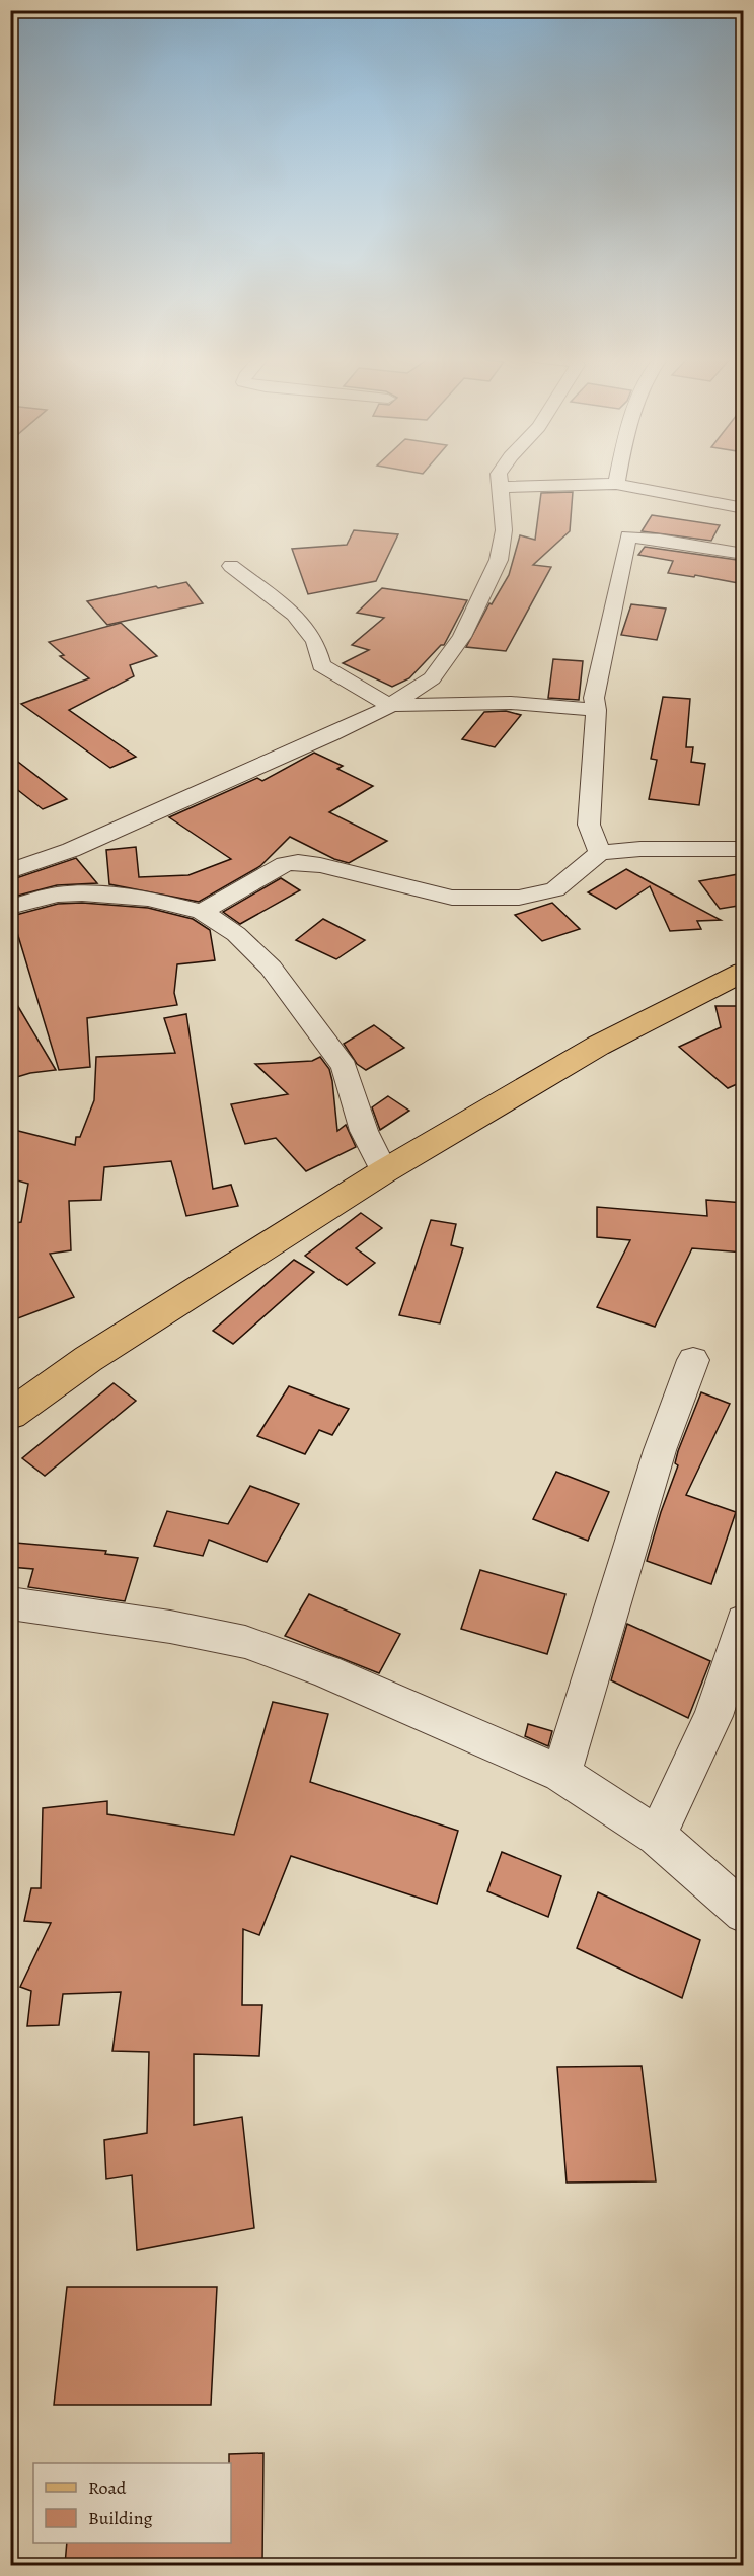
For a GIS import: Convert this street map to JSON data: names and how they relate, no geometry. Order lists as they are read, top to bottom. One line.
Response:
{"legend":["Road","Building"]}
